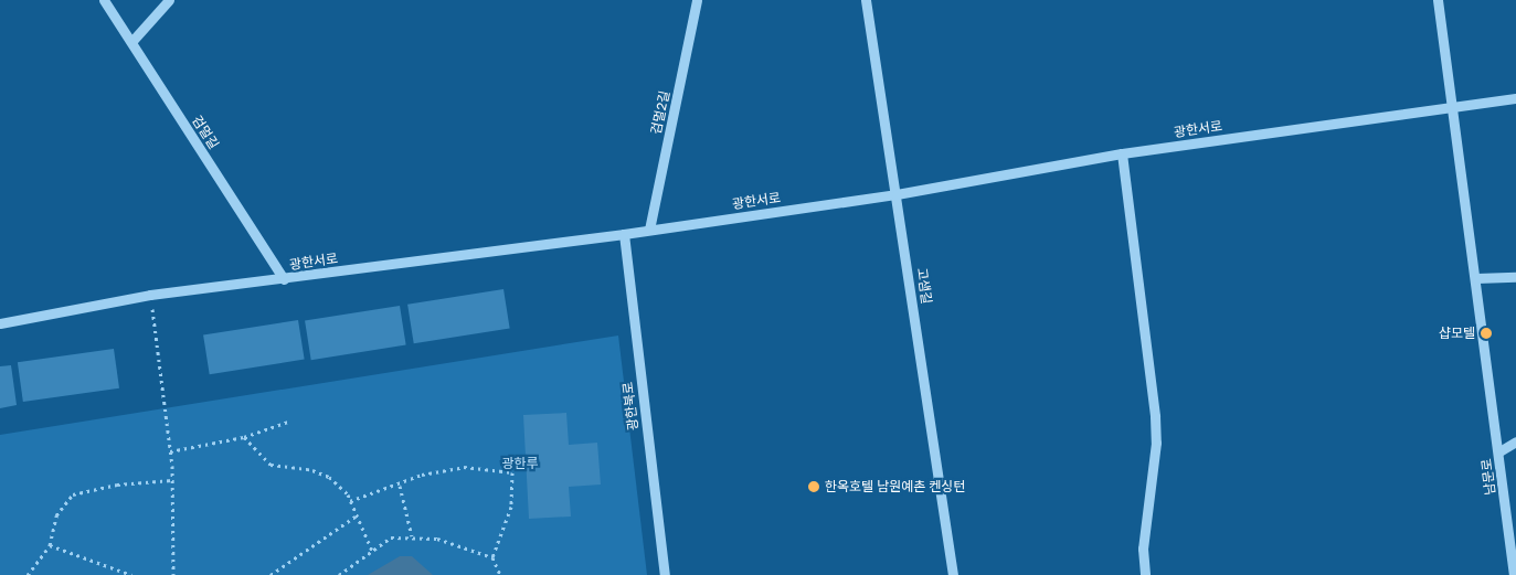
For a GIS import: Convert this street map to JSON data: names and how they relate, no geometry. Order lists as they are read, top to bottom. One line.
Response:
{"streets":{"street":["검멀2길","광한서로","검멀길","고샘길","광한북로","남문로"]},"crossings":[["검멀2길","광한서로"],["광한서로","검멀길"],["광한서로","고샘길"],["광한서로","광한북로"],["광한서로","남문로"]],"parks":["광한루"],"places":["샵모텔","한옥호텔 남원예촌 켄싱턴"]}
